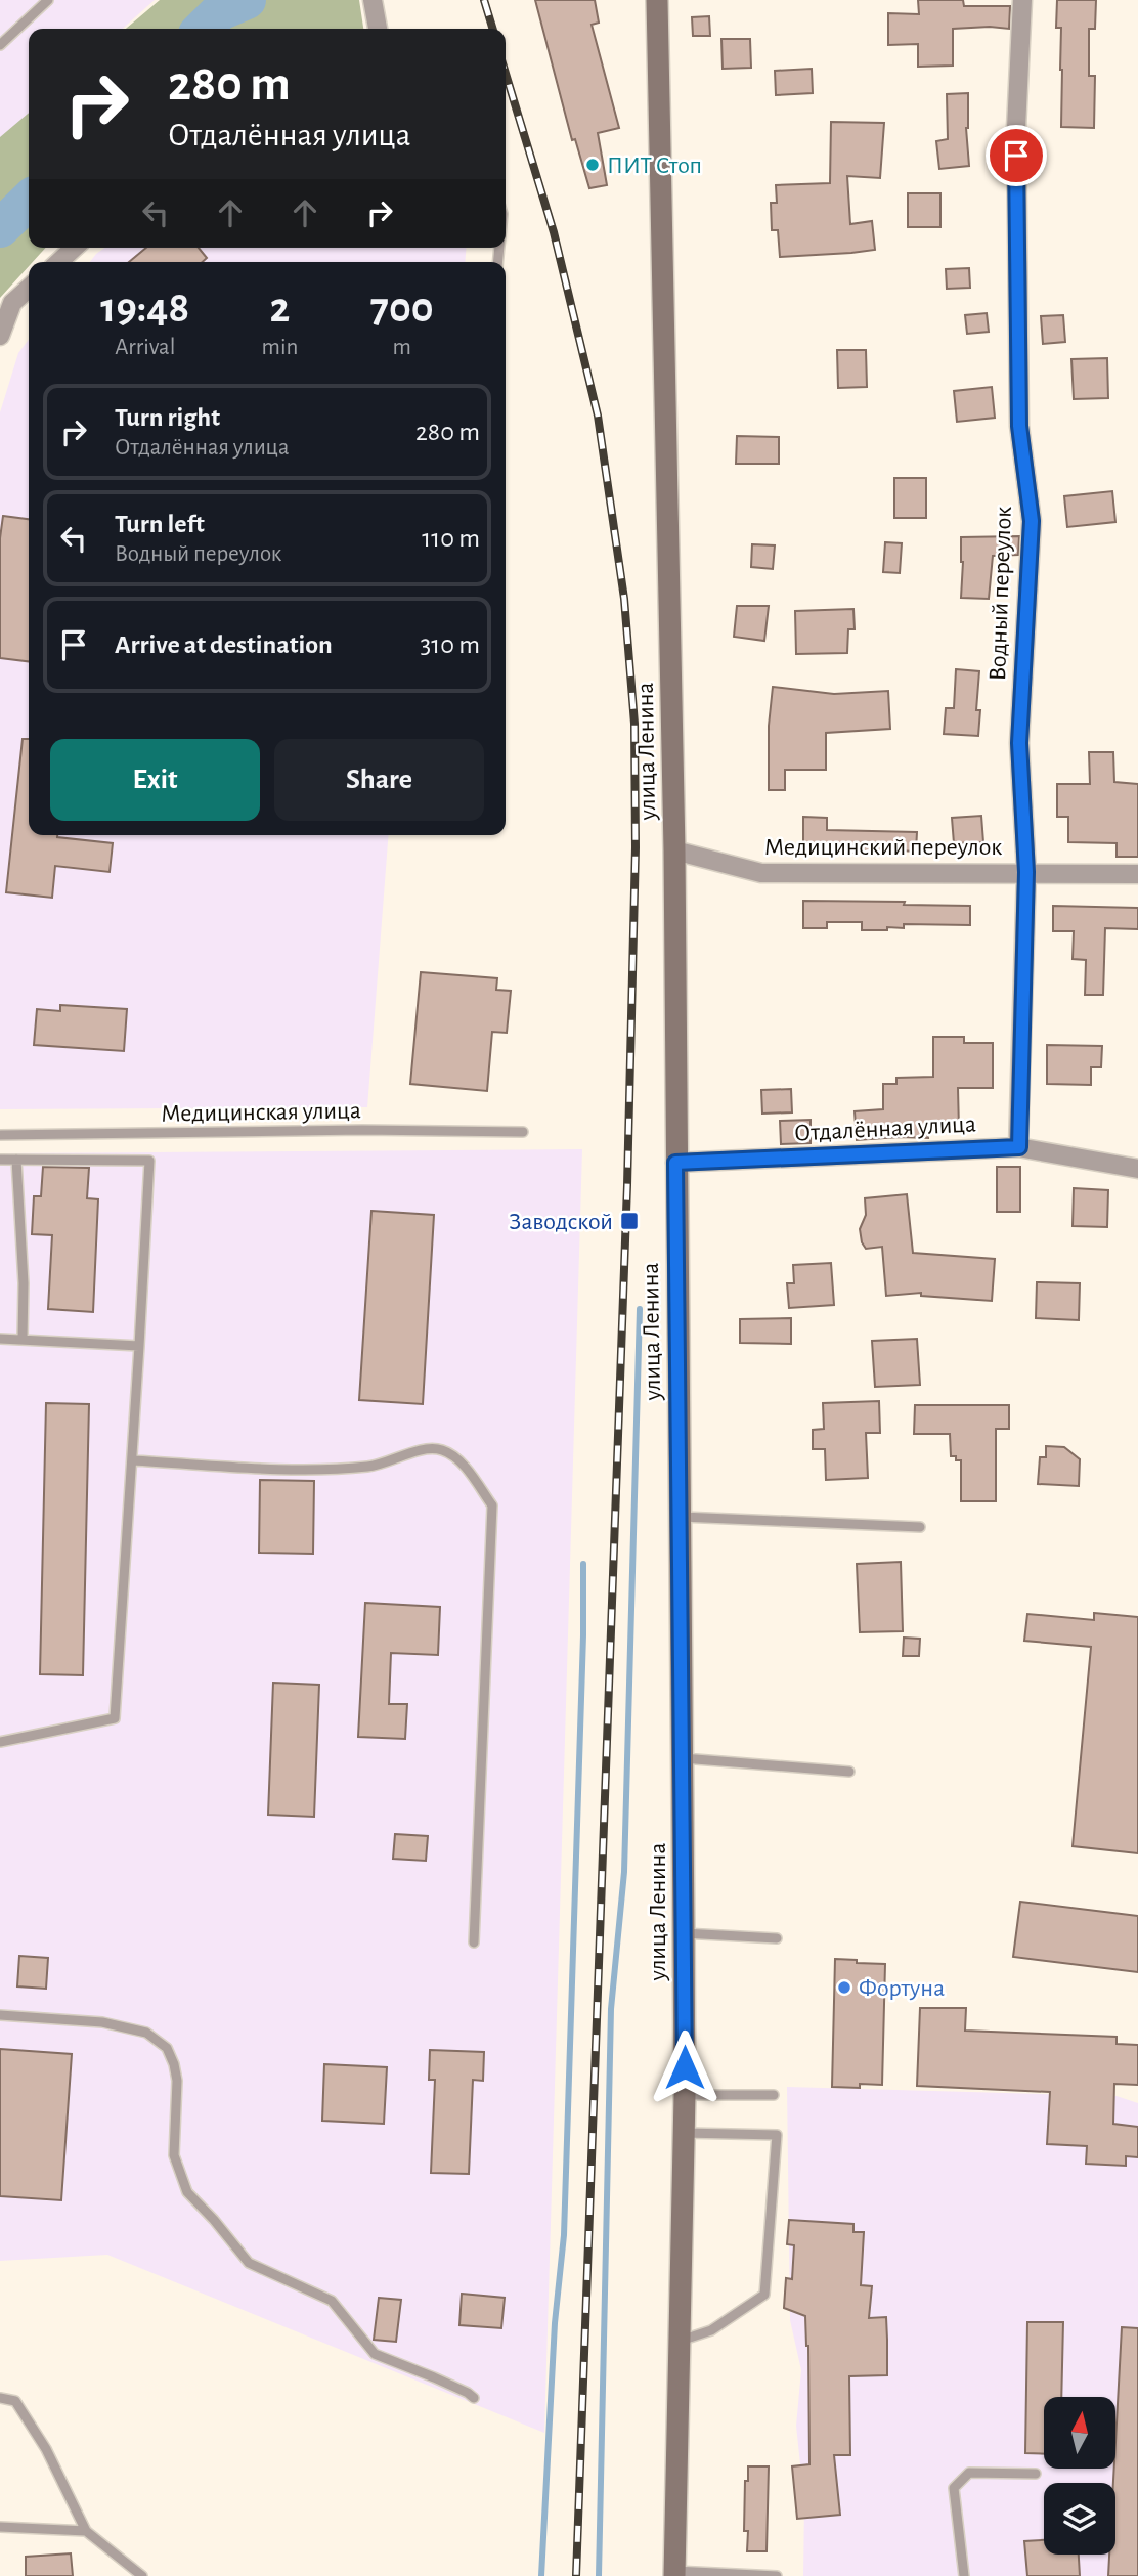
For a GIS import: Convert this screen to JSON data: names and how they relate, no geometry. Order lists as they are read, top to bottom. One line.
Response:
{"streets":{"main road":["улица Ленина"],"street":["Водный переулок","Медицинский переулок","Отдалённая улица"],"lane":["Медицинская улица"]},"crossings":[["Водный переулок","Медицинский переулок"],["Водный переулок","Отдалённая улица"],["улица Ленина","Медицинский переулок"],["улица Ленина","Отдалённая улица"]],"places":{"other":["ПИТ Стоп","Фортуна"],"transit":["Заводской"]},"north":"top","page":{"turn":["280 m","Отдалённая улица"],"eta":["19:48","Arrival","2","min","700","m"],"list":[{"name":"Turn right","note":"Отдалённая улица","value":"280 m"},{"name":"Turn left","note":"Водный переулок","value":"110 m"},{"name":"Arrive at destination","value":"310 m"}],"buttons":["Exit","Share"]}}
